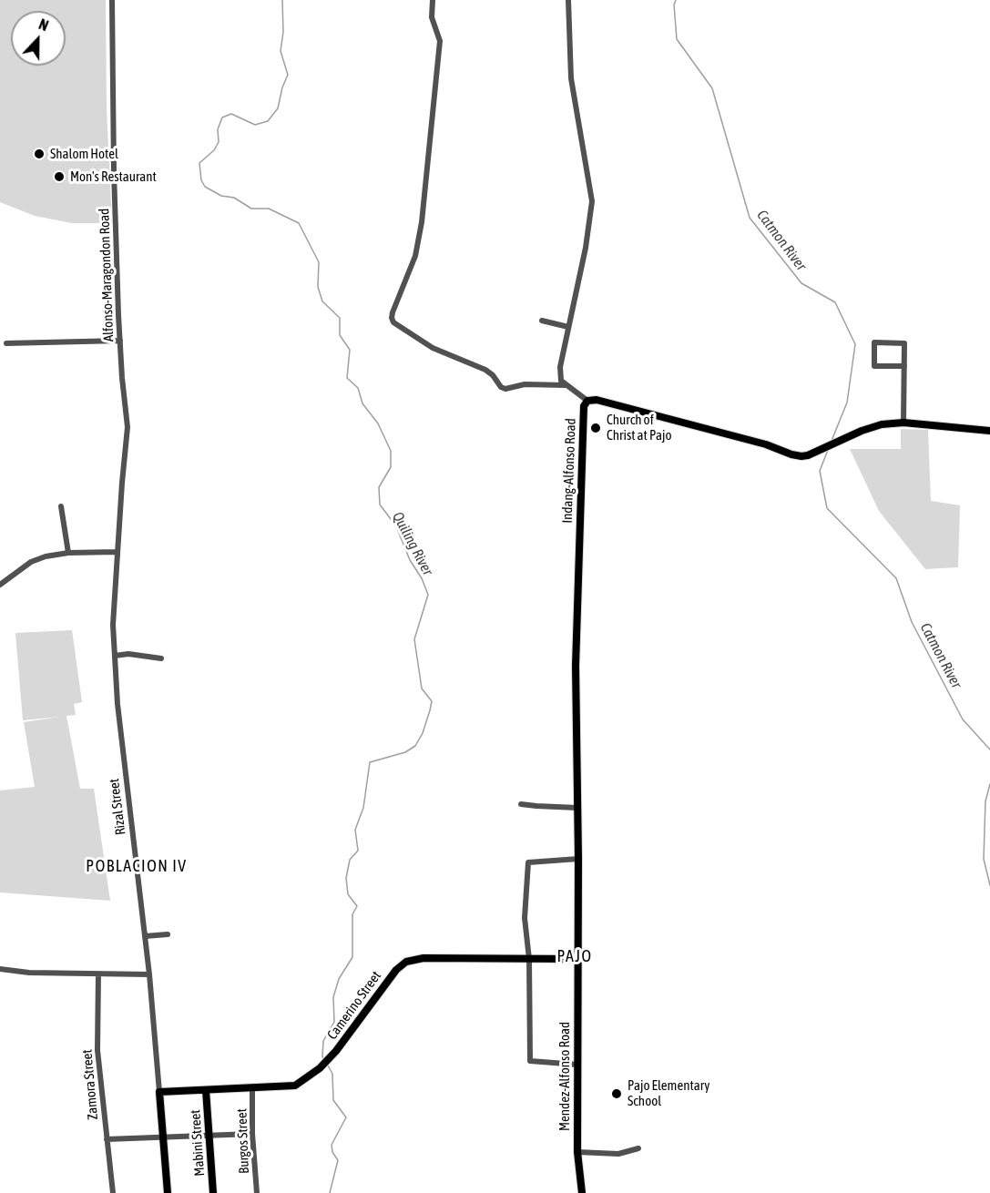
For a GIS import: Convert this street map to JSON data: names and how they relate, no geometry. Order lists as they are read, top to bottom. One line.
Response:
{"streets":{"main road":["Indang-Alfonso Road","Rizal Street","Camerino Street","Mendez-Alfonso Road","Mabini Street"],"street":["Alfonso-Maragondon Road","Zamora Street","Burgos Street"]},"crossings":[["Alfonso-Maragondon Road","Rizal Street"],["Indang-Alfonso Road","Camerino Street"],["Indang-Alfonso Road","Mendez-Alfonso Road"],["Rizal Street","Camerino Street"],["Camerino Street","Mendez-Alfonso Road"],["Camerino Street","Burgos Street"],["Camerino Street","Mabini Street"]],"districts":["POBLACION IV","PAJO"],"water":["Catmon River","Quiling River"],"places":["Shalom Hotel","Mon's Restaurant","Church of Christ at Pajo","Pajo Elementary School"],"north":"top"}
